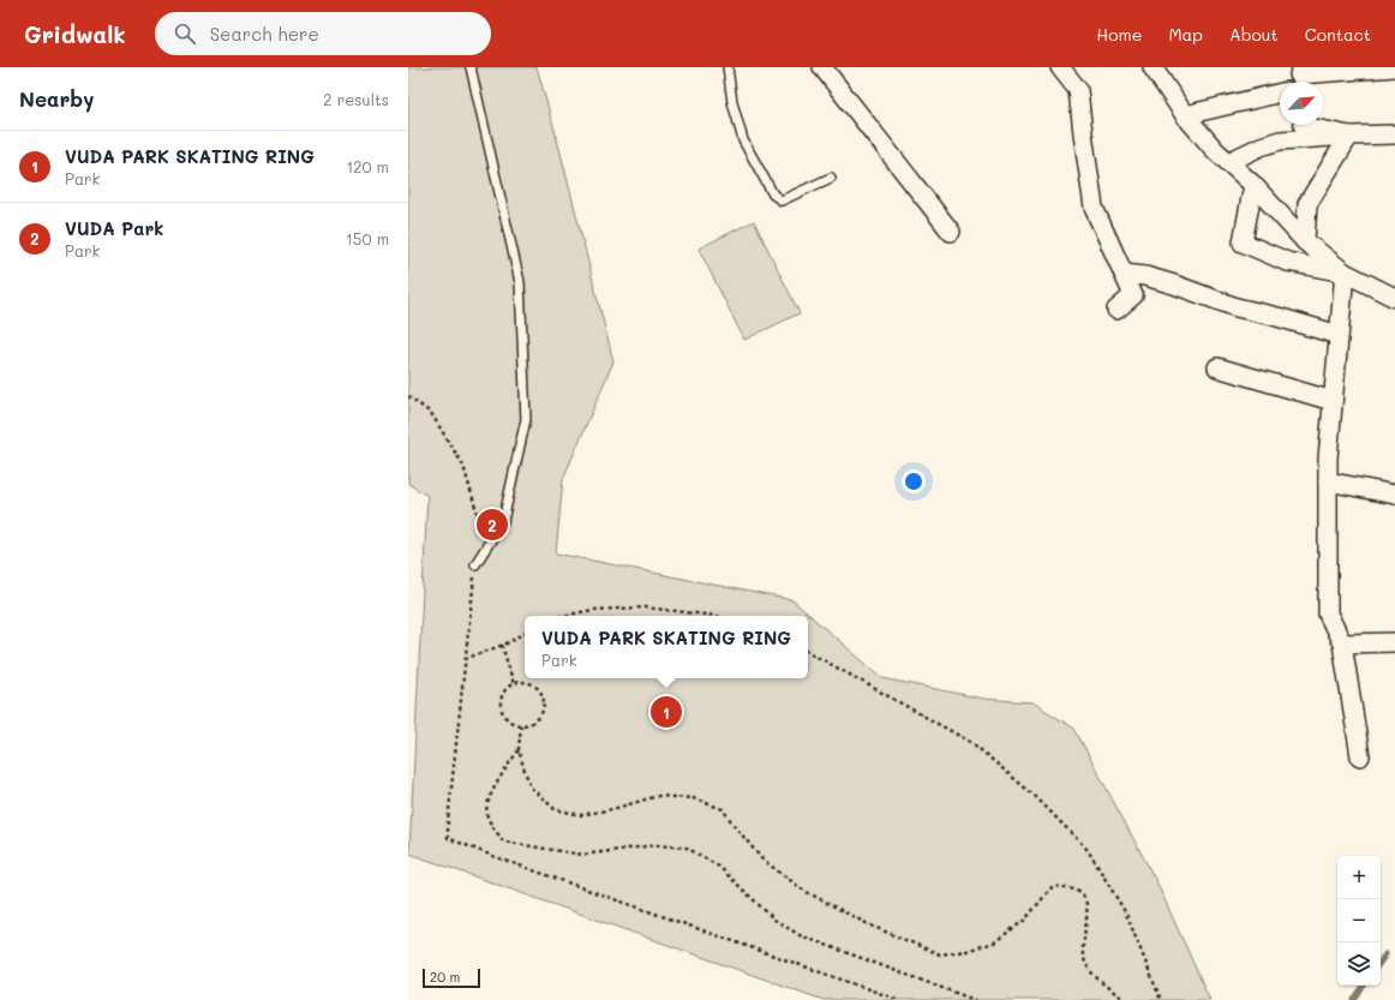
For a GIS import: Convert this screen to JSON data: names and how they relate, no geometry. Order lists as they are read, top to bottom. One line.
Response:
{"scale_bar":"20 m","north":"top right","page":{"header":"Gridwalk","search":"Search here","nav":["Home","Map","About","Contact"],"heading":["Nearby","2 results"],"list":[{"mark":"1","name":"VUDA PARK SKATING RING","note":"Park","value":"120 m"},{"mark":"2","name":"VUDA Park","note":"Park","value":"150 m"}],"pins":["2","1"],"popup":["VUDA PARK SKATING RING","Park"],"map_buttons":["+","−"],"scale":"20 m"}}
